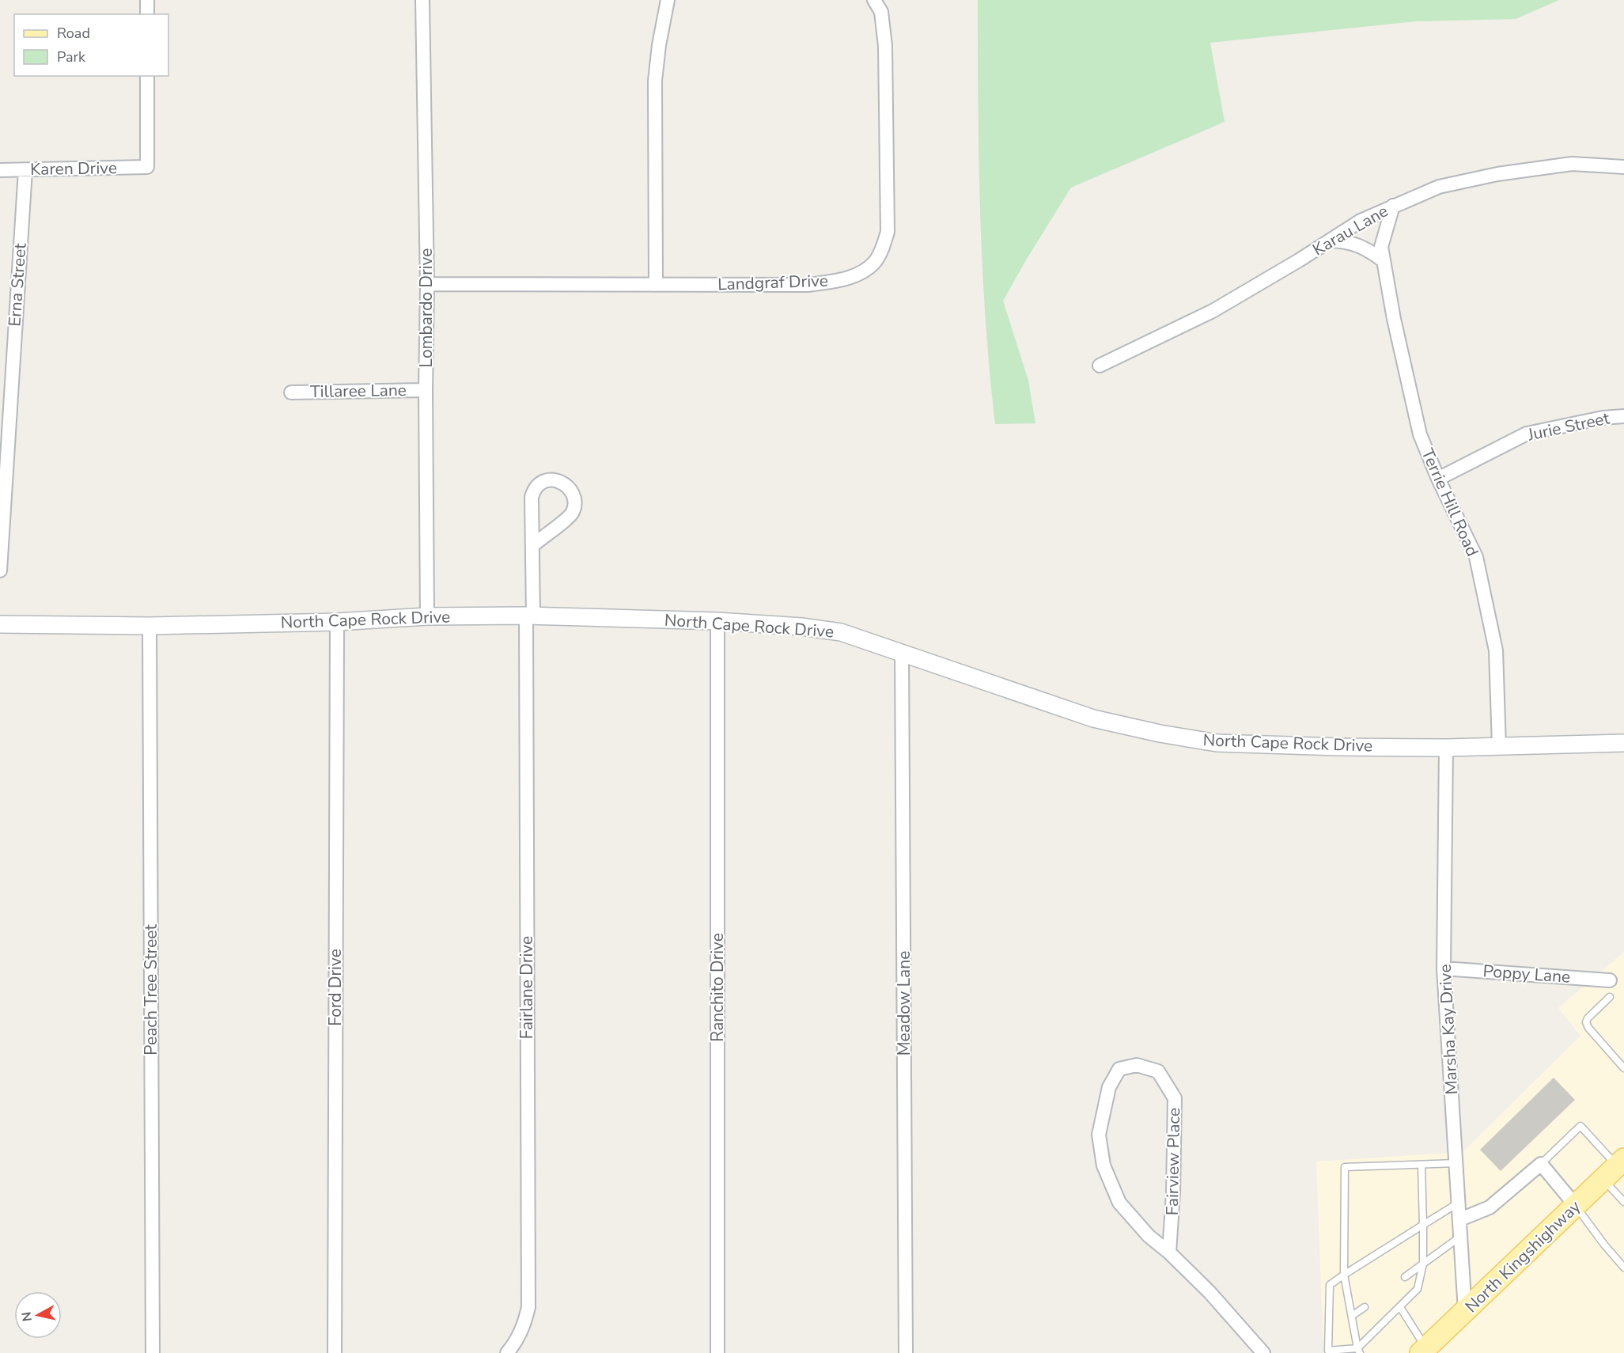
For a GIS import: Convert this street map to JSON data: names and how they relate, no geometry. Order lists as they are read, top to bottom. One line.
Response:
{"streets":{"main road":["North Kingshighway"],"street":["Karen Drive","Karau Lane","Landgraf Drive","Erna Street","Lombardo Drive","Tillaree Lane","Jurie Street","Terrie Hill Road","North Cape Rock Drive","Poppy Lane","Ford Drive","Fairlane Drive","Ranchito Drive","Peach Tree Street","Meadow Lane","Marsha Kay Drive","Fairview Place"]},"crossings":[["Karen Drive","Erna Street"],["Karau Lane","Terrie Hill Road"],["Landgraf Drive","Lombardo Drive"],["Lombardo Drive","Tillaree Lane"],["Lombardo Drive","North Cape Rock Drive"],["Jurie Street","Terrie Hill Road"],["Terrie Hill Road","North Cape Rock Drive"],["North Cape Rock Drive","Ford Drive"],["North Cape Rock Drive","Fairlane Drive"],["North Cape Rock Drive","Ranchito Drive"],["North Cape Rock Drive","Peach Tree Street"],["North Cape Rock Drive","Meadow Lane"],["North Cape Rock Drive","Marsha Kay Drive"],["Poppy Lane","Marsha Kay Drive"],["Marsha Kay Drive","North Kingshighway"]],"legend":["Road","Park"],"north":"left"}
